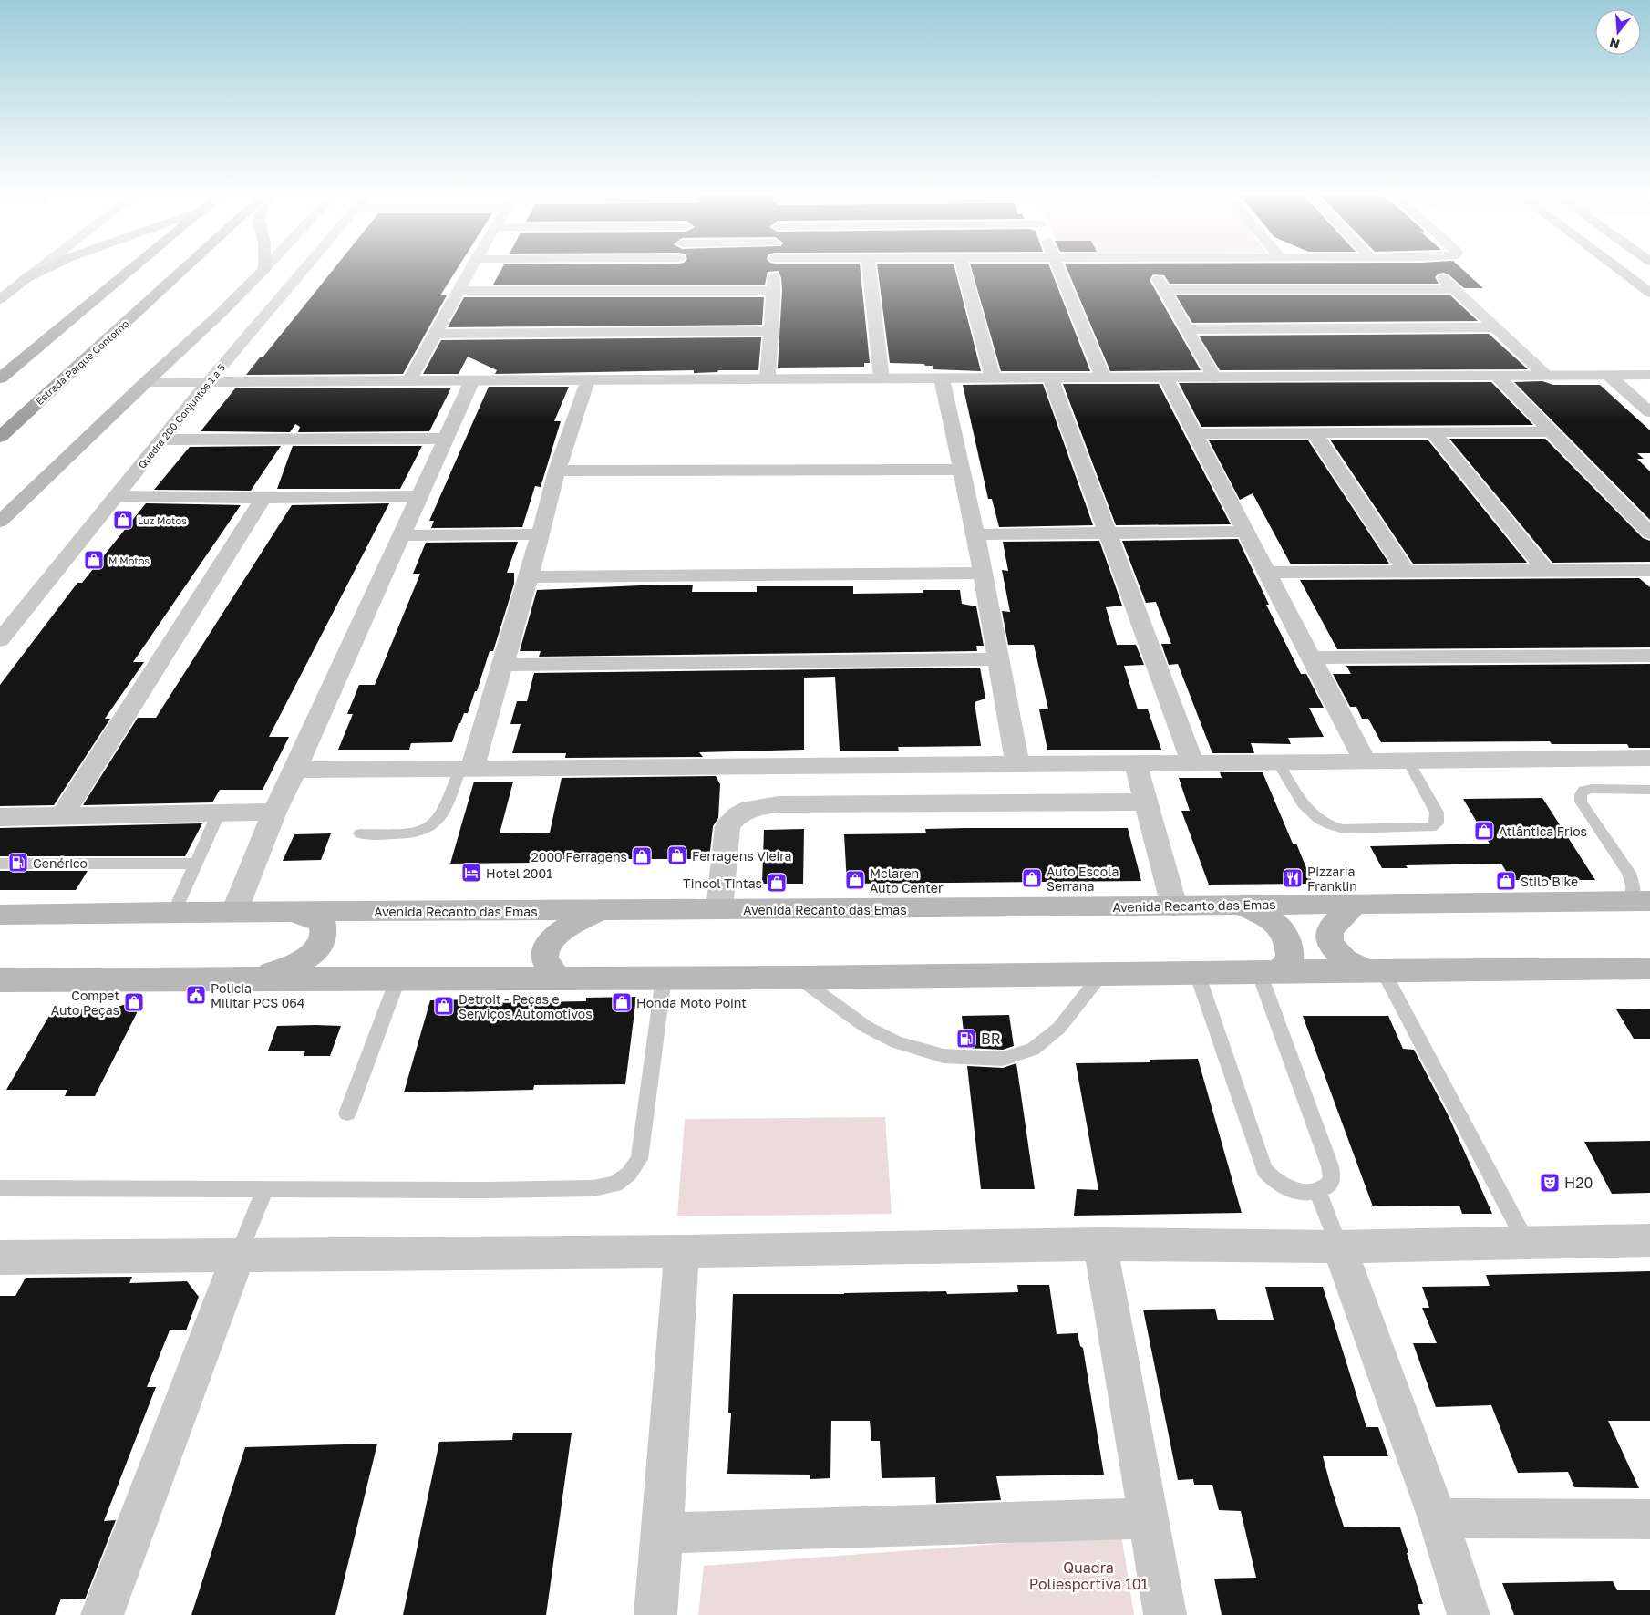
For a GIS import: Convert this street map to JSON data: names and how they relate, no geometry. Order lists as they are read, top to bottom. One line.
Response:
{"streets":{"highway":["Estrada Parque Contorno"],"main road":["Avenida Recanto das Emas"],"street":["Quadra 200 Conjuntos 1 a 5"]},"parks":["Quadra Poliesportiva 101"],"places":{"shop":["Luz Motos","M Motos","Atlântica Frios","Ferragens Vieira","2000 Ferragens","Auto Escola Serrana","Mclaren Auto Center","Stilo Bike","Tincol Tintas","Compet Auto Peças","Honda Moto Point","Detroit - Peças e Serviços Automotivos"],"fuel station":["Genérico","BR"],"hotel":["Hotel 2001"],"restaurant":["Pizzaria Franklin"],"public building":["Policia Militar PCS 064"],"theatre":["H20"]},"north":"bottom"}
